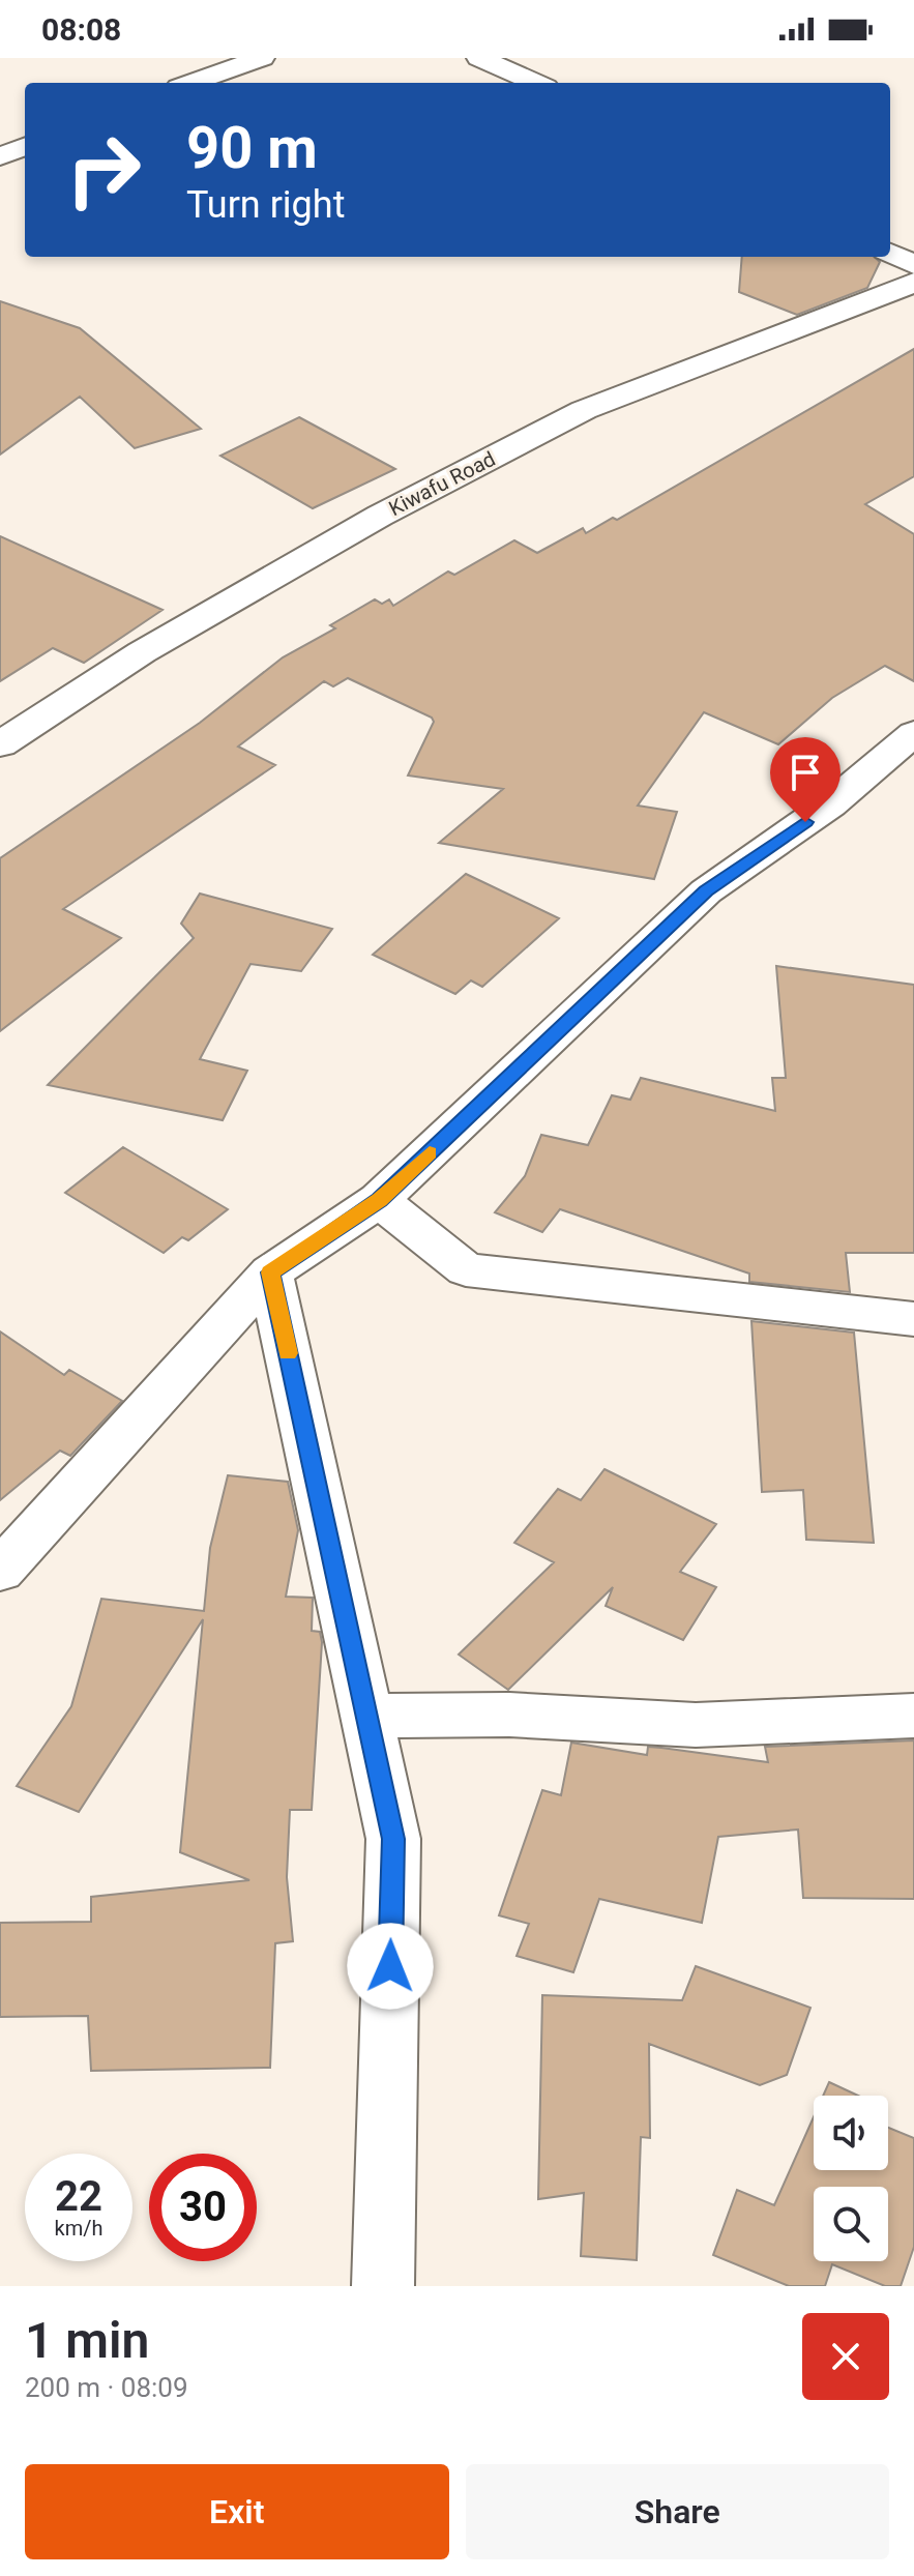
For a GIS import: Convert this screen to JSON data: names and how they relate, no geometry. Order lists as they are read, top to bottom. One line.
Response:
{"streets":{"street":["Kiwafu Road"]},"page":{"status":"08:08","turn":["90 m","Turn right"],"speed":"22 km/h","limit":"30","heading":["1 min","200 m · 08:09"],"buttons":["Exit","Share"]}}
